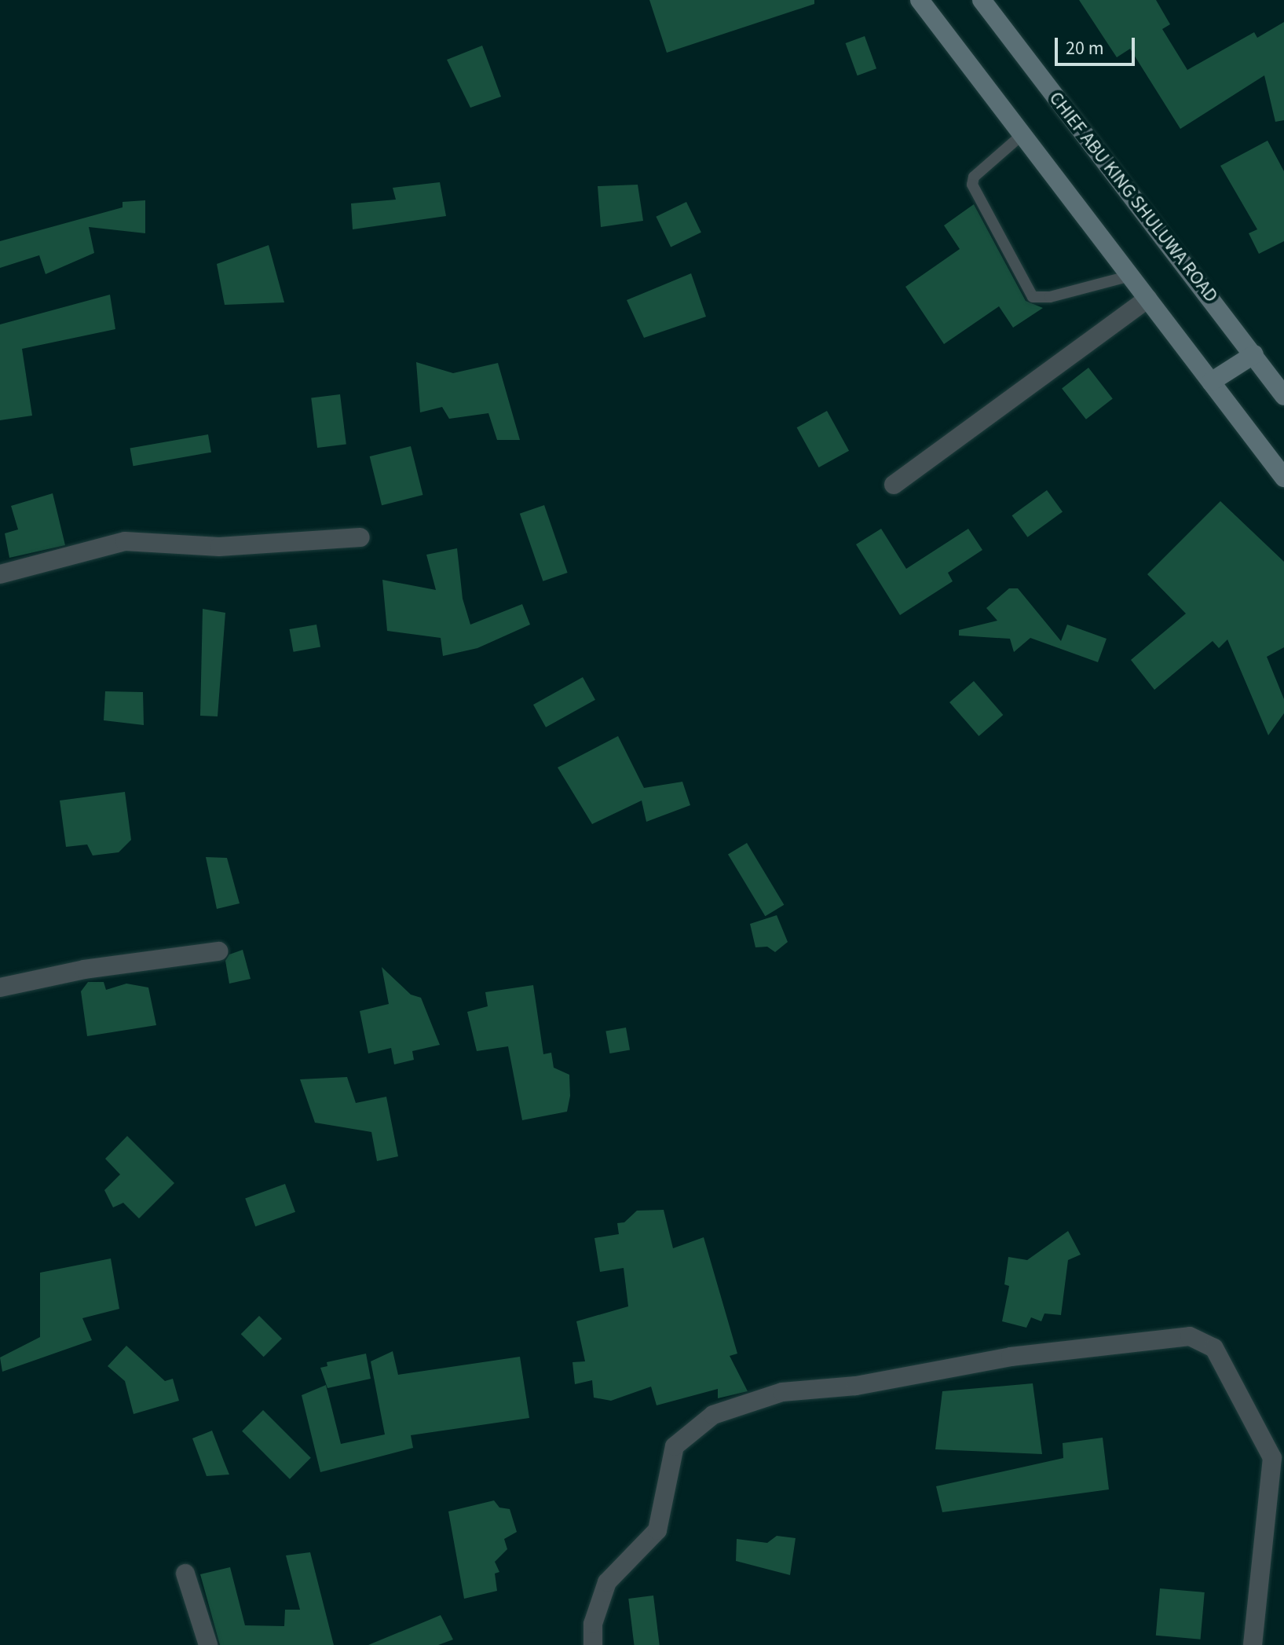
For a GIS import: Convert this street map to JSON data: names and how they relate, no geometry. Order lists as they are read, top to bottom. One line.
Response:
{"streets":{"street":["CHIEF ABU KING SHULUWA ROAD"]},"scale_bar":"20 m"}
